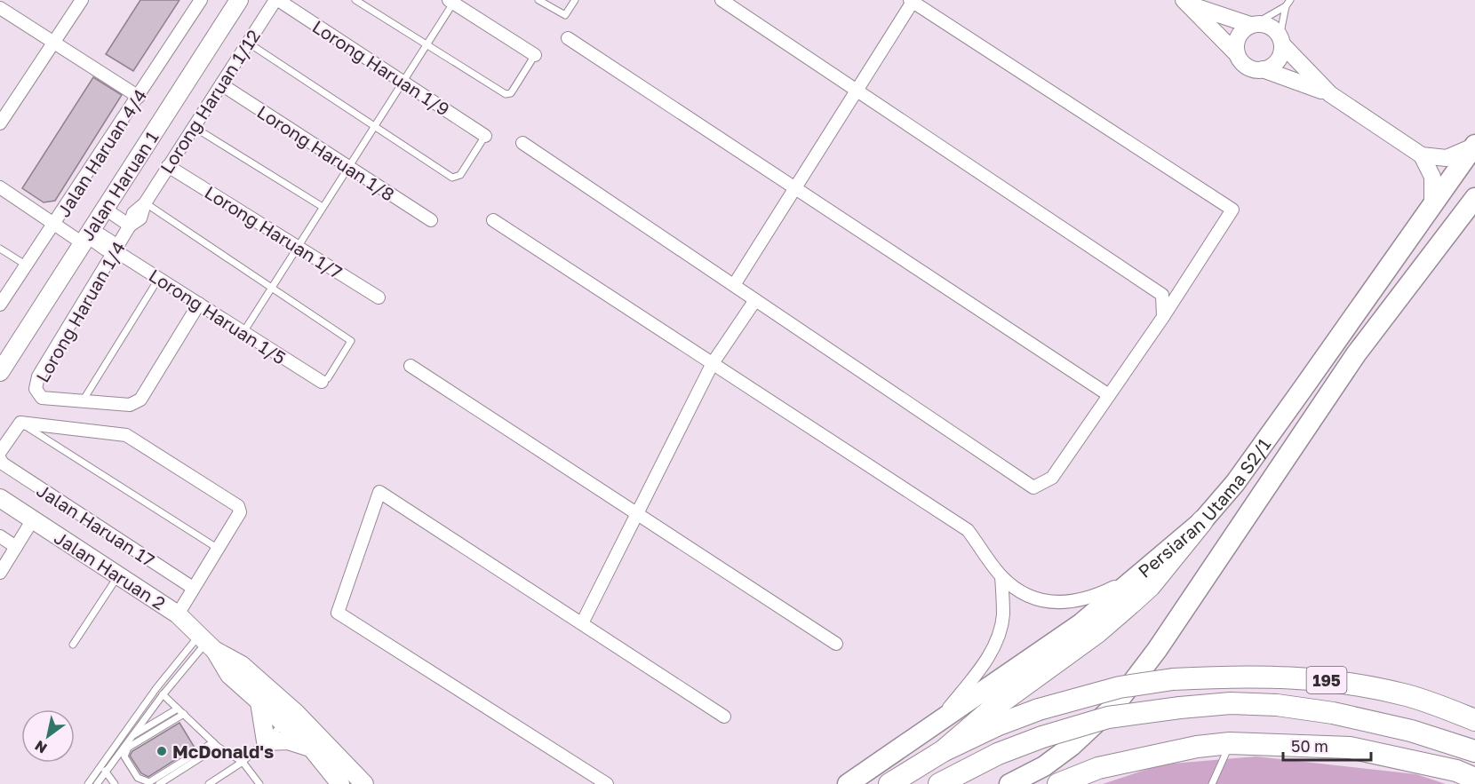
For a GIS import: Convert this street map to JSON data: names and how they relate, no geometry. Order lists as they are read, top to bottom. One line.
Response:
{"streets":{"highway":["195"],"main road":["Jalan Haruan 1","Persiaran Utama S2/1","Jalan Haruan 2"],"street":["Lorong Haruan 1/9","Lorong Haruan 1/12","Jalan Haruan 4/4","Lorong Haruan 1/8","Lorong Haruan 1/7","Lorong Haruan 1/4","Lorong Haruan 1/5","Jalan Haruan 17"]},"crossings":[["Lorong Haruan 1/9","Lorong Haruan 1/12"],["Lorong Haruan 1/12","Lorong Haruan 1/8"],["Lorong Haruan 1/12","Lorong Haruan 1/7"],["Lorong Haruan 1/12","Lorong Haruan 1/4"],["Jalan Haruan 4/4","Lorong Haruan 1/5"],["Jalan Haruan 1","Lorong Haruan 1/5"],["Lorong Haruan 1/4","Lorong Haruan 1/5"]],"places":["McDonald's"],"scale_bar":"50 m","north":"bottom left"}
